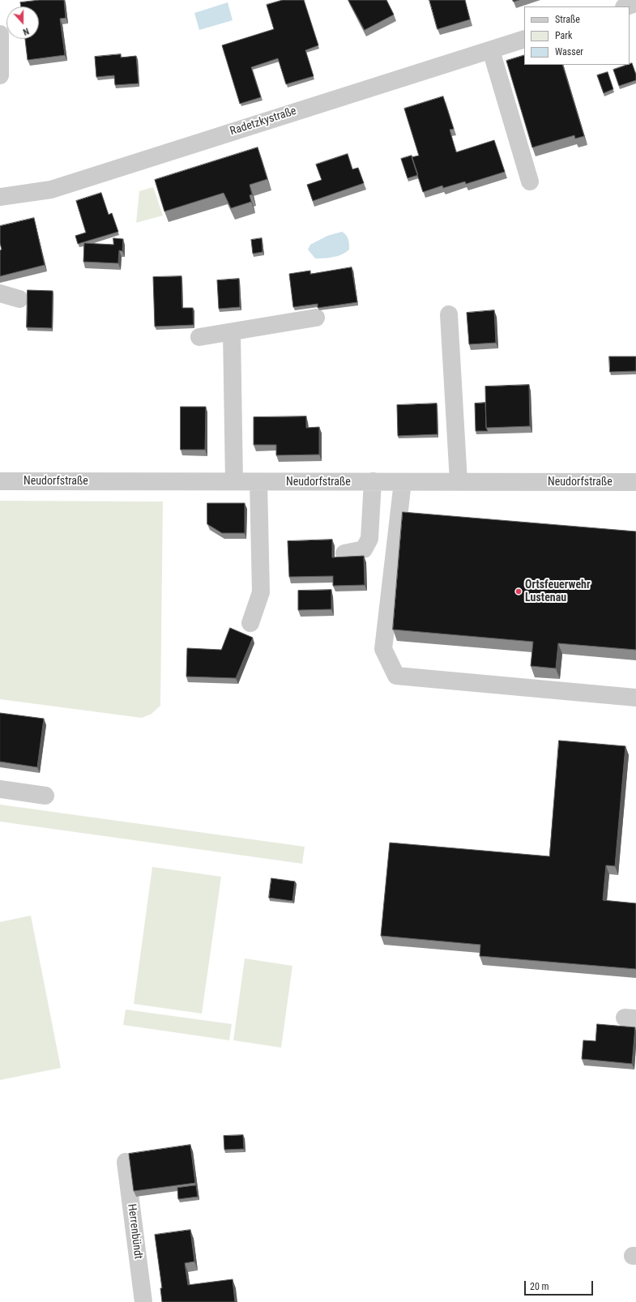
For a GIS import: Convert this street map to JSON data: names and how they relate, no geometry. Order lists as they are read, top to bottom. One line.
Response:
{"streets":{"street":["Radetzkystraße","Neudorfstraße","Herrenbündt"]},"places":["Ortsfeuerwehr Lustenau"],"legend":["Straße","Park","Wasser"],"scale_bar":"20 m","north":"bottom"}
